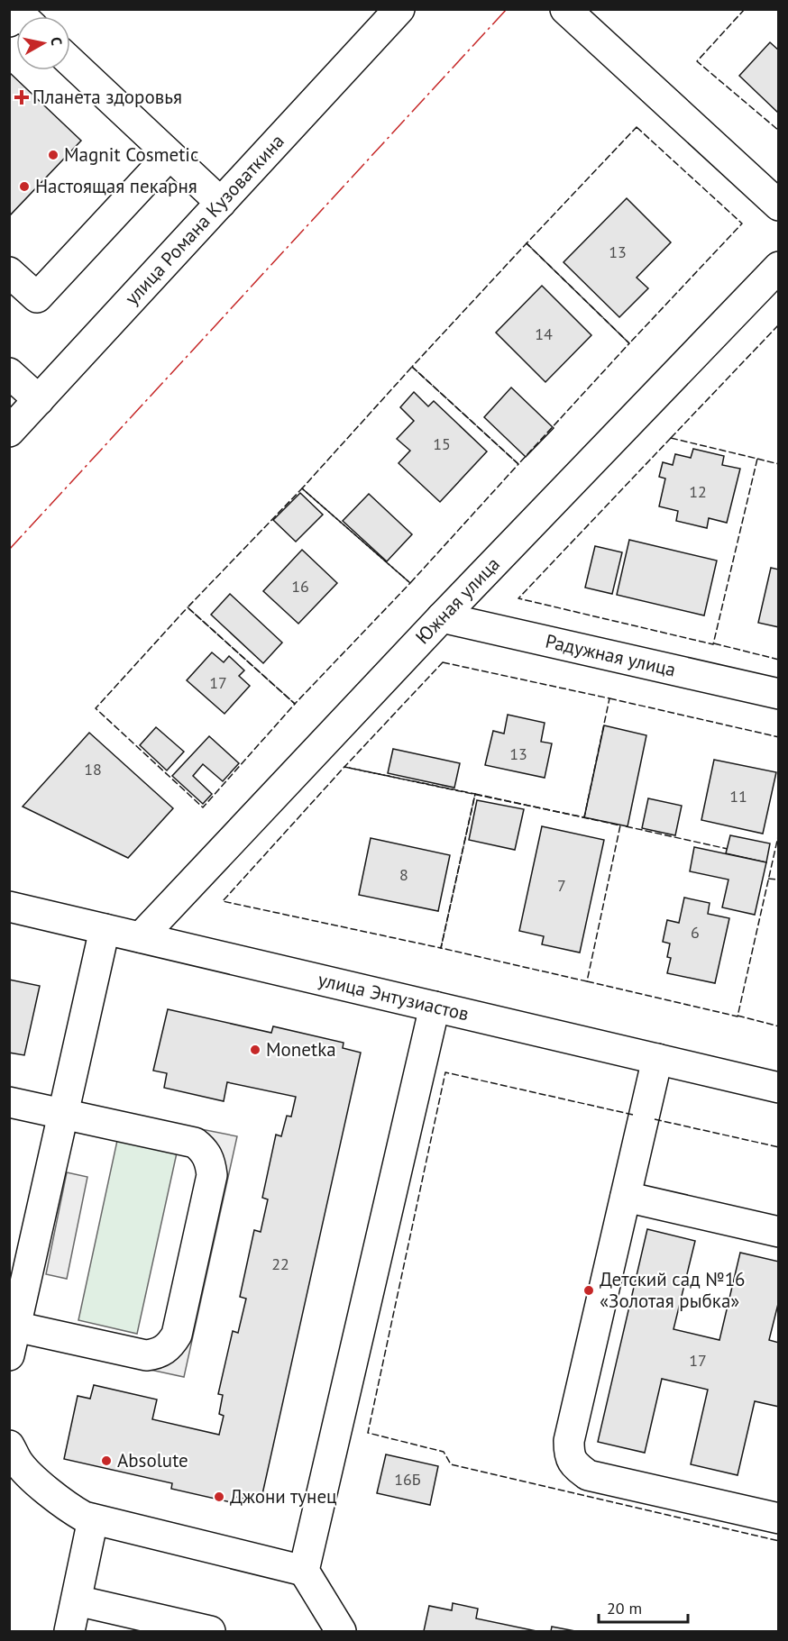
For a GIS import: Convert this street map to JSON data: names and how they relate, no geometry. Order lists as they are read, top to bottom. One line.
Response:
{"streets":{"street":["улица Романа Кузоваткина","Южная улица","Радужная улица","улица Энтузиастов"]},"crossings":[["Южная улица","Радужная улица"],["Южная улица","улица Энтузиастов"]],"places":{"health":["Планета здоровья"],"other":["Magnit Cosmetic","Настоящая пекарня","Monetka","Детский сад №16 «Золотая рыбка»","Absolute","Джони тунец"]},"house_numbers":["13","14","15","12","16","17","13","18","11","8","7","6","22","17","16Б"],"scale_bar":"20 m","north":"right"}
